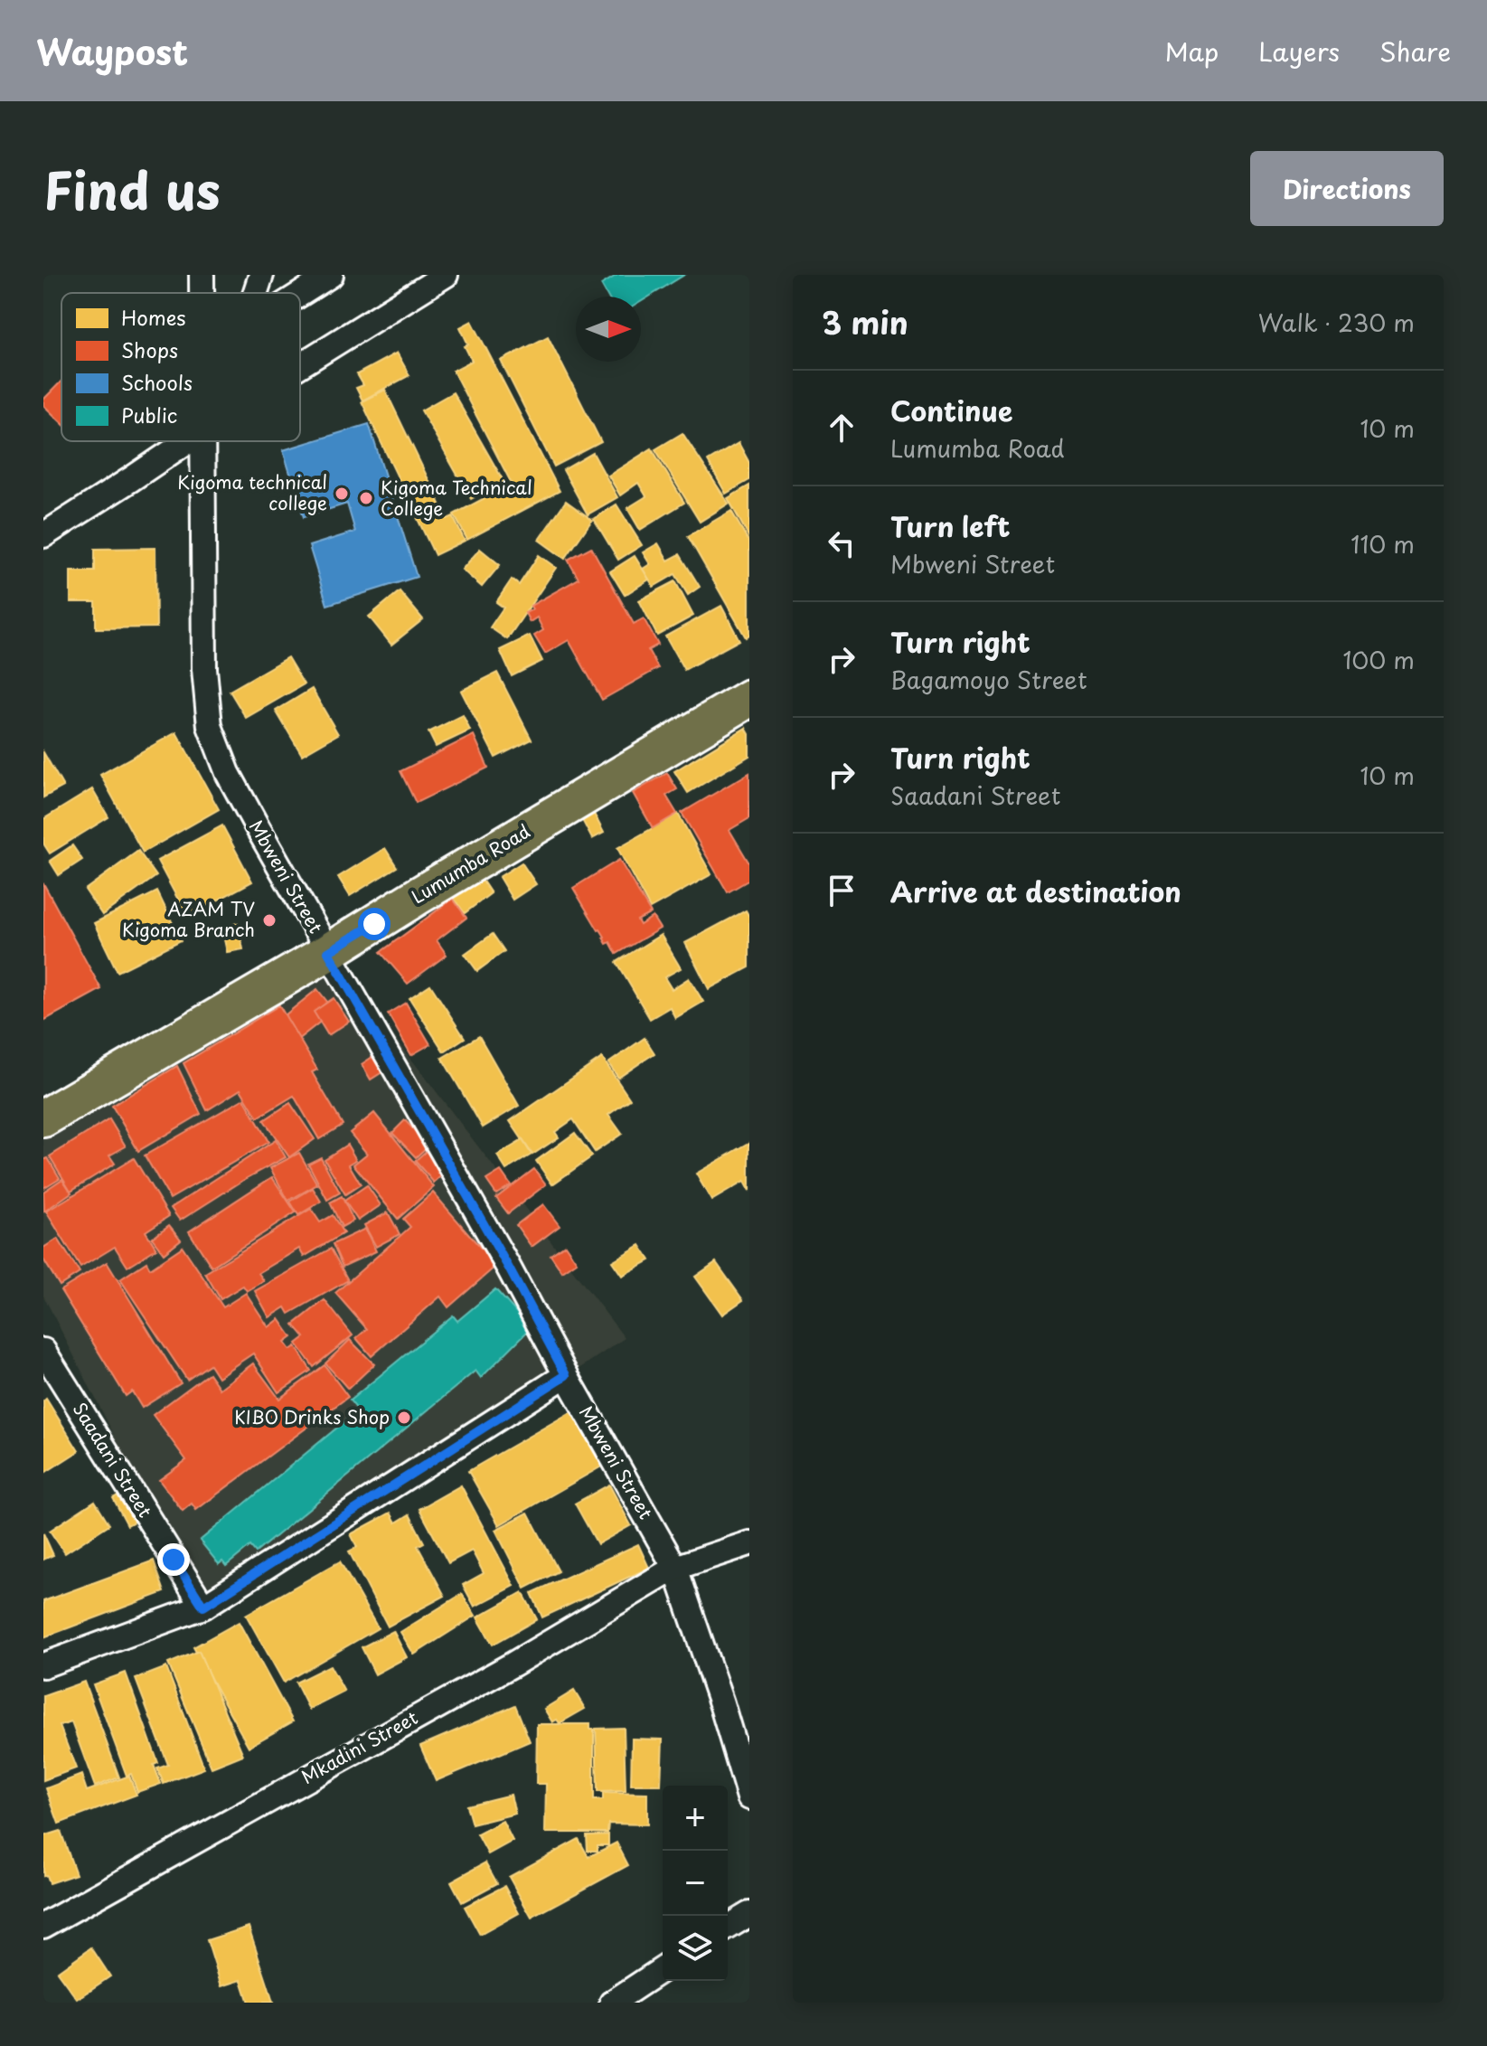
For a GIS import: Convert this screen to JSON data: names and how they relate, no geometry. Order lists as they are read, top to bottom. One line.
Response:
{"streets":{"main road":["Lumumba Road"],"street":["Mbweni Street","Saadani Street","Mkadini Street"]},"crossings":[["Lumumba Road","Mbweni Street"],["Mbweni Street","Mkadini Street"]],"places":["Kigoma technical college","Kigoma Technical College","AZAM TV Kigoma Branch","KIBO Drinks Shop"],"legend":["Homes","Shops","Schools","Public"],"north":"right","page":{"header":"Waypost","nav":["Map","Layers","Share"],"title":"Find us","buttons":"Directions","heading":["3 min","Walk · 230 m"],"list":[["Continue","Lumumba Road","10 m"],["Turn left","Mbweni Street","110 m"],["Turn right","Bagamoyo Street","100 m"],["Turn right","Saadani Street","10 m"],"Arrive at destination"],"map_buttons":["+","−"]}}
